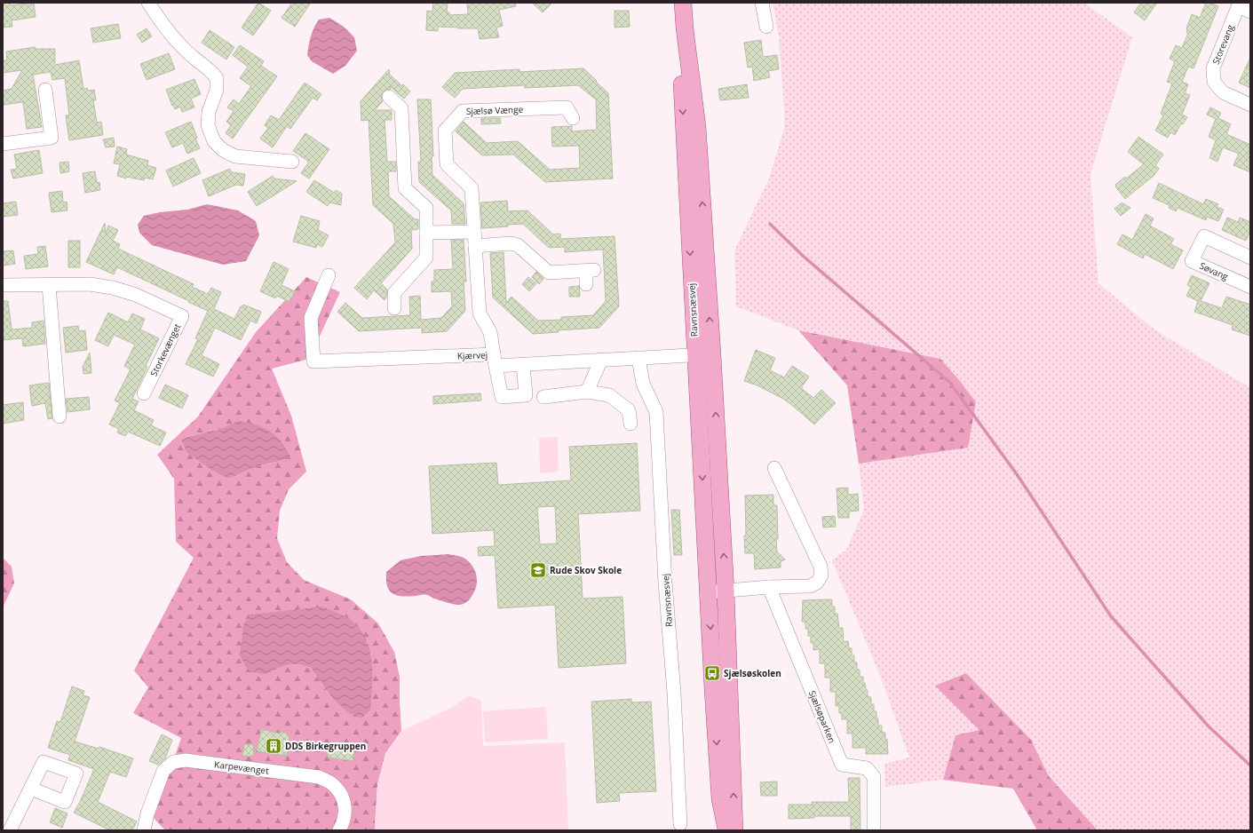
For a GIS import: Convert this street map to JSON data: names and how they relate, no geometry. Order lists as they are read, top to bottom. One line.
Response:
{"streets":{"main road":["Ravnsnæsvej"],"street":["Storevang","Sjælsø Vænge","Søvang","Storkevænget","Kjærvej","Sjælsøparken","Karpevænget"]},"crossings":[["Sjælsø Vænge","Kjærvej"],["Ravnsnæsvej","Kjærvej"]],"places":{"school or university":["Rude Skov Skole"],"bus stop":["Sjælsøskolen"],"building":["DDS Birkegruppen"]}}
